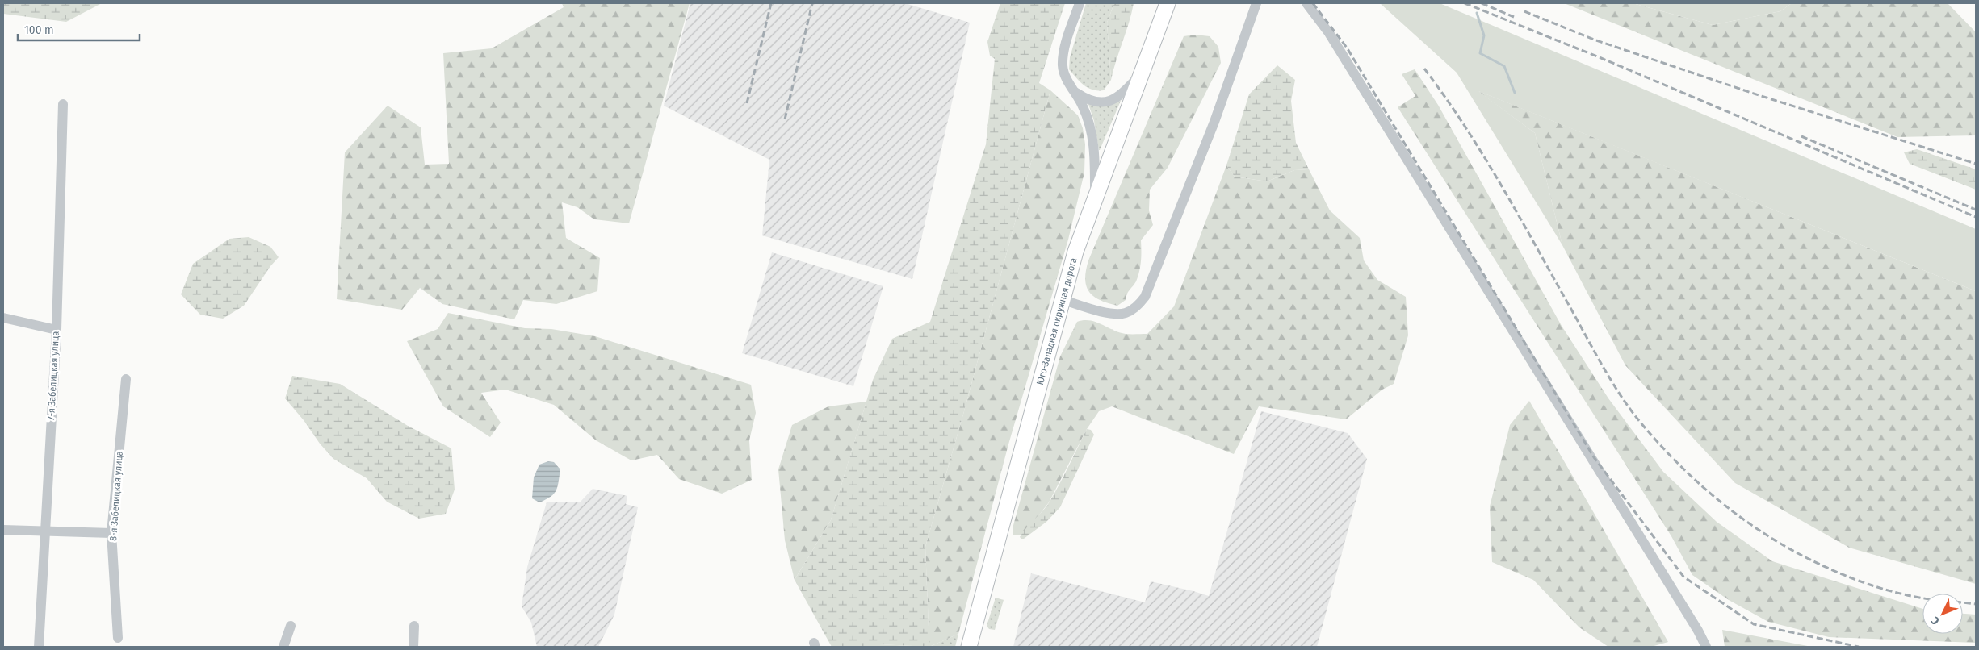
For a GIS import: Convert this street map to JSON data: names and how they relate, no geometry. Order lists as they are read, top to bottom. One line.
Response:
{"streets":{"highway":["Юго-Западная окружная дорога"],"street":["7-я Забелицкая улица","8-я Забелицкая улица"]},"scale_bar":"100 m","north":"bottom left"}
